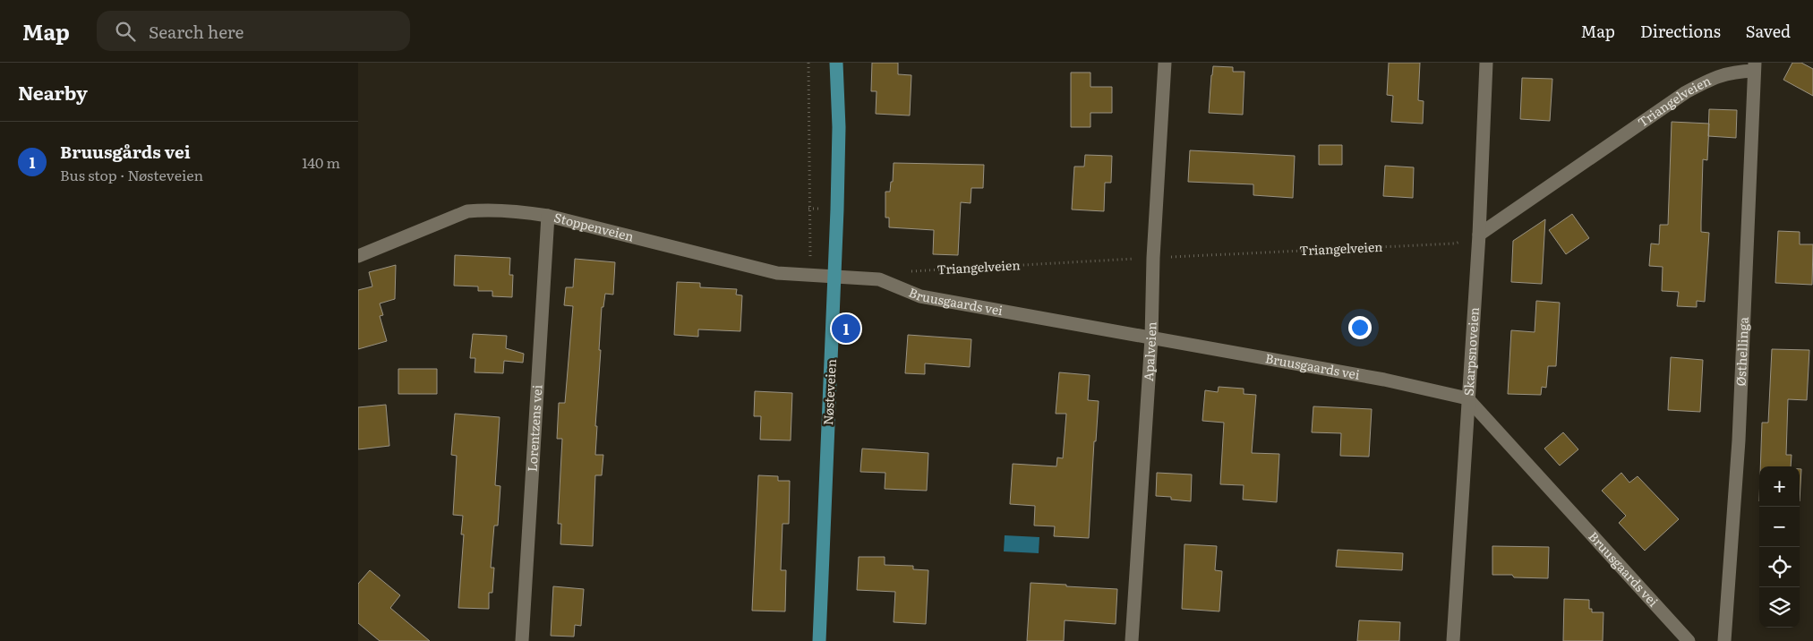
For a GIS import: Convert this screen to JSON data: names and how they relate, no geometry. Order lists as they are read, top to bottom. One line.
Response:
{"streets":{"main road":["Nøsteveien"],"street":["Triangelveien","Stoppenveien","Bruusgaards vei","Apalveien","Skarpsnoveien","Østhellinga","Lorentzens vei"]},"crossings":[["Triangelveien","Apalveien"],["Triangelveien","Skarpsnoveien"],["Triangelveien","Østhellinga"],["Stoppenveien","Bruusgaards vei"],["Stoppenveien","Nøsteveien"],["Stoppenveien","Lorentzens vei"],["Bruusgaards vei","Apalveien"],["Bruusgaards vei","Skarpsnoveien"],["Bruusgaards vei","Nøsteveien"]],"page":{"header":"Map","search":"Search here","nav":["Map","Directions","Saved"],"heading":"Nearby","list":[{"mark":"1","name":"Bruusgårds vei","note":"Bus stop · Nøsteveien","value":"140 m"}],"pins":"1","map_buttons":["+","−"]}}
